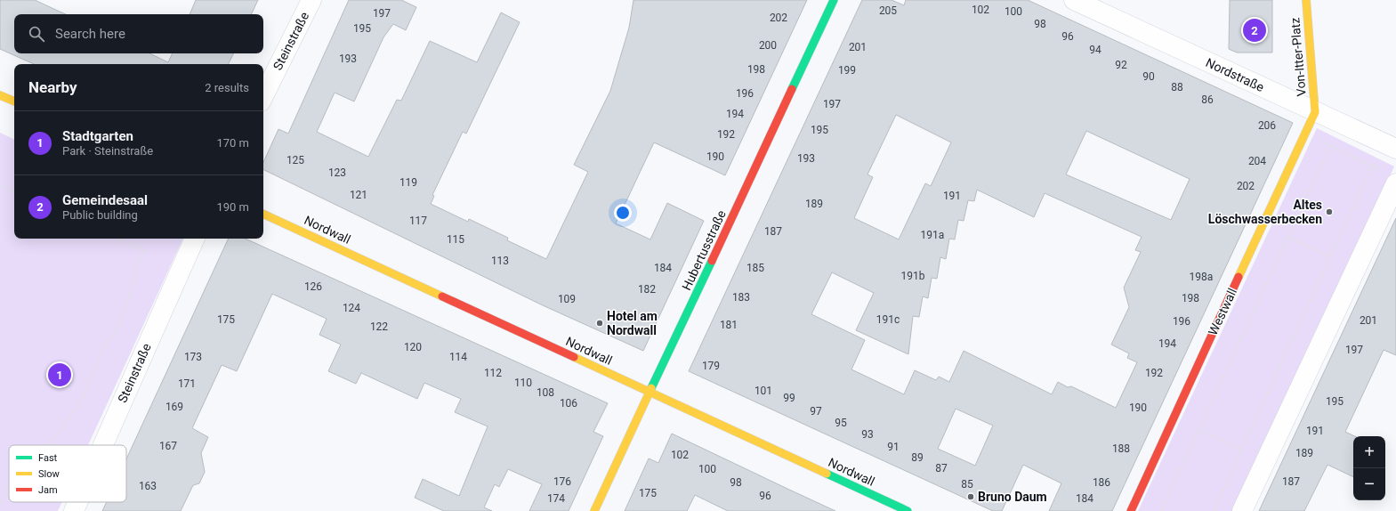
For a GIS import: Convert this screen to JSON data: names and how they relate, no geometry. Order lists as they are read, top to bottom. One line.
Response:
{"streets":{"street":["Steinstraße","Von-Itter-Platz","Nordstraße","Nordwall","Hubertusstraße","Westwall"]},"crossings":[["Von-Itter-Platz","Nordstraße"],["Von-Itter-Platz","Westwall"],["Nordstraße","Westwall"],["Nordwall","Hubertusstraße"]],"places":["Altes Löschwasserbecken","Hotel am Nordwall","Bruno Daum"],"house_numbers":["102","205","100","197","202","98","195","96","200","201","94","193","92","198","199","90","88","196","86","197","194","206","195","192","190","193","125","204","123","119","202","121","191","189","117","187","191a","115","113","184","185","191b","198a","126","182","183","198","109","124","175","191c","201","196","181","122","194","120","197","173","114","179","112","192","110","171","101","108","99","195","106","169","190","97","95","191","93","167","91","188","189","102","89","87","100","176","187","98","186","85","163","175","96","174","184"],"legend":["Fast","Slow","Jam"],"page":{"search":"Search here","pins":["2","1"],"heading":["Nearby","2 results"],"list":[{"mark":"1","name":"Stadtgarten","note":"Park · Steinstraße","value":"170 m"},{"mark":"2","name":"Gemeindesaal","note":"Public building","value":"190 m"}],"map_buttons":["+","−"]}}
